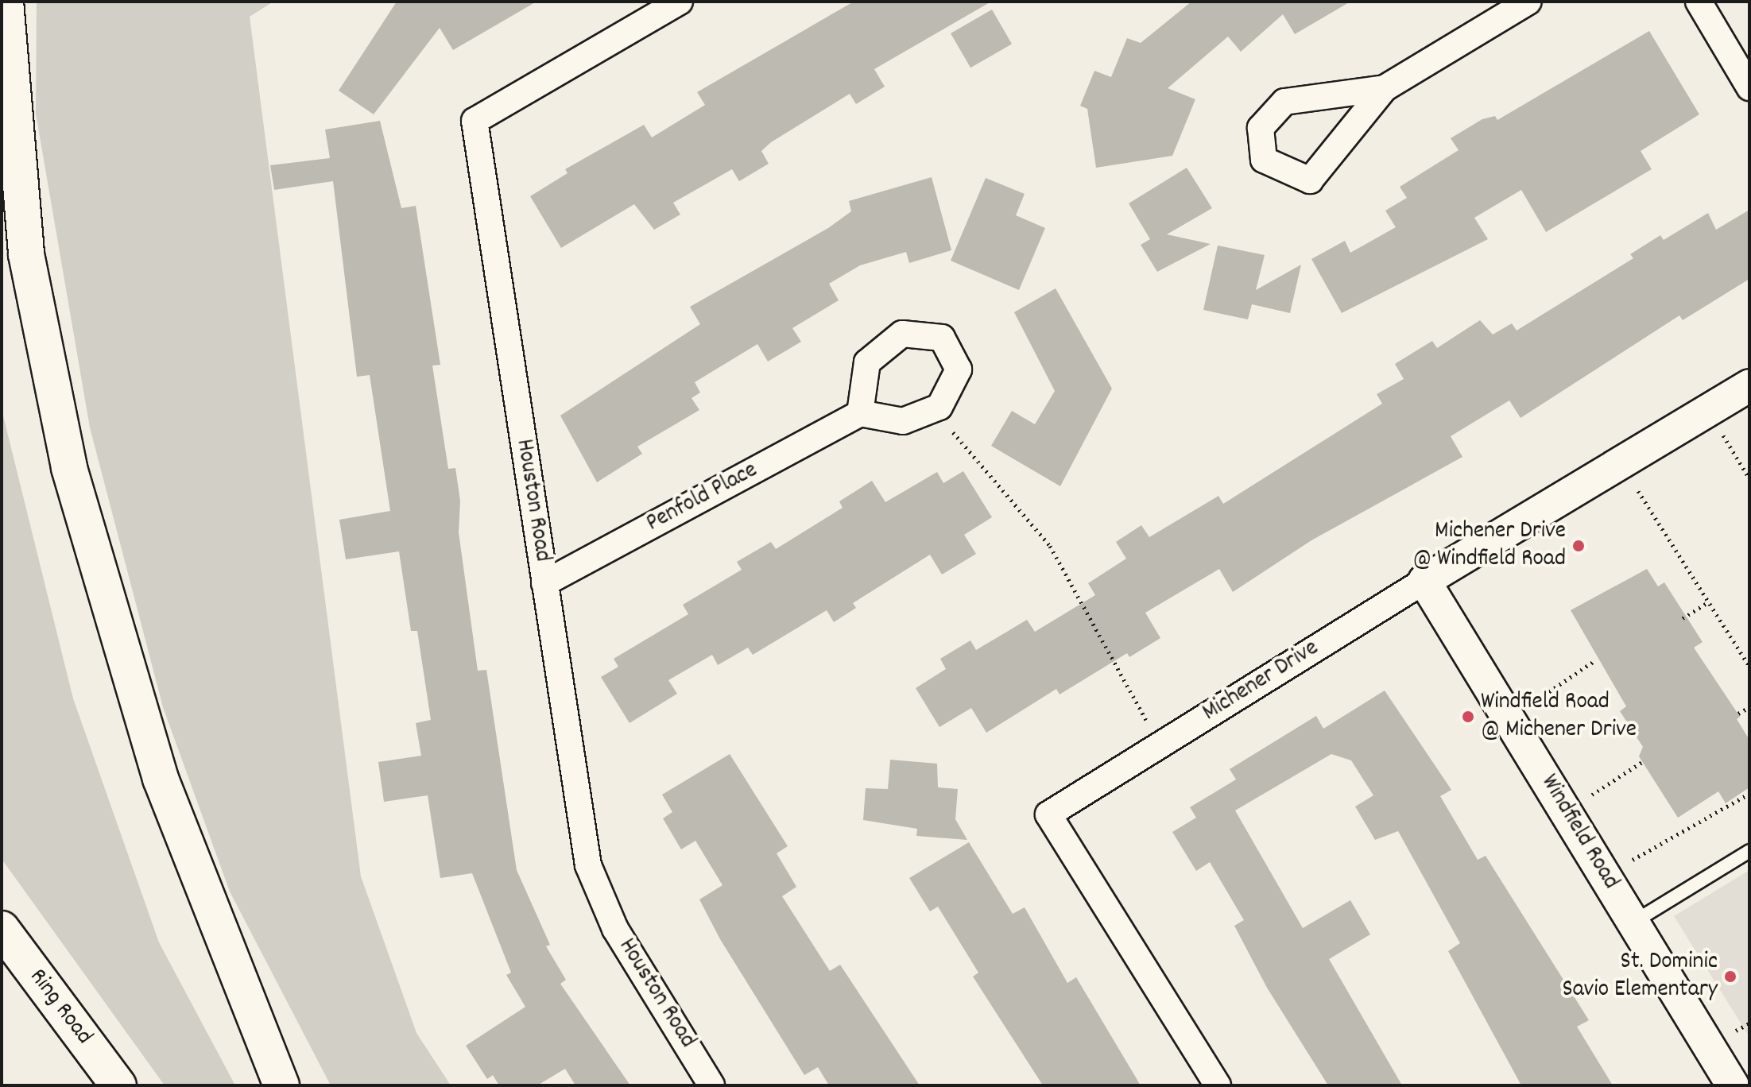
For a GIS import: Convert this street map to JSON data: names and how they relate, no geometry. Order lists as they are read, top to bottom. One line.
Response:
{"streets":{"highway":["Ring Road"],"street":["Penfold Place","Houston Road","Michener Drive","Windfield Road"]},"crossings":[["Penfold Place","Houston Road"],["Michener Drive","Windfield Road"]],"places":["Michener Drive @ Windfield Road","Windfield Road @ Michener Drive","St. Dominic Savio Elementary"]}
